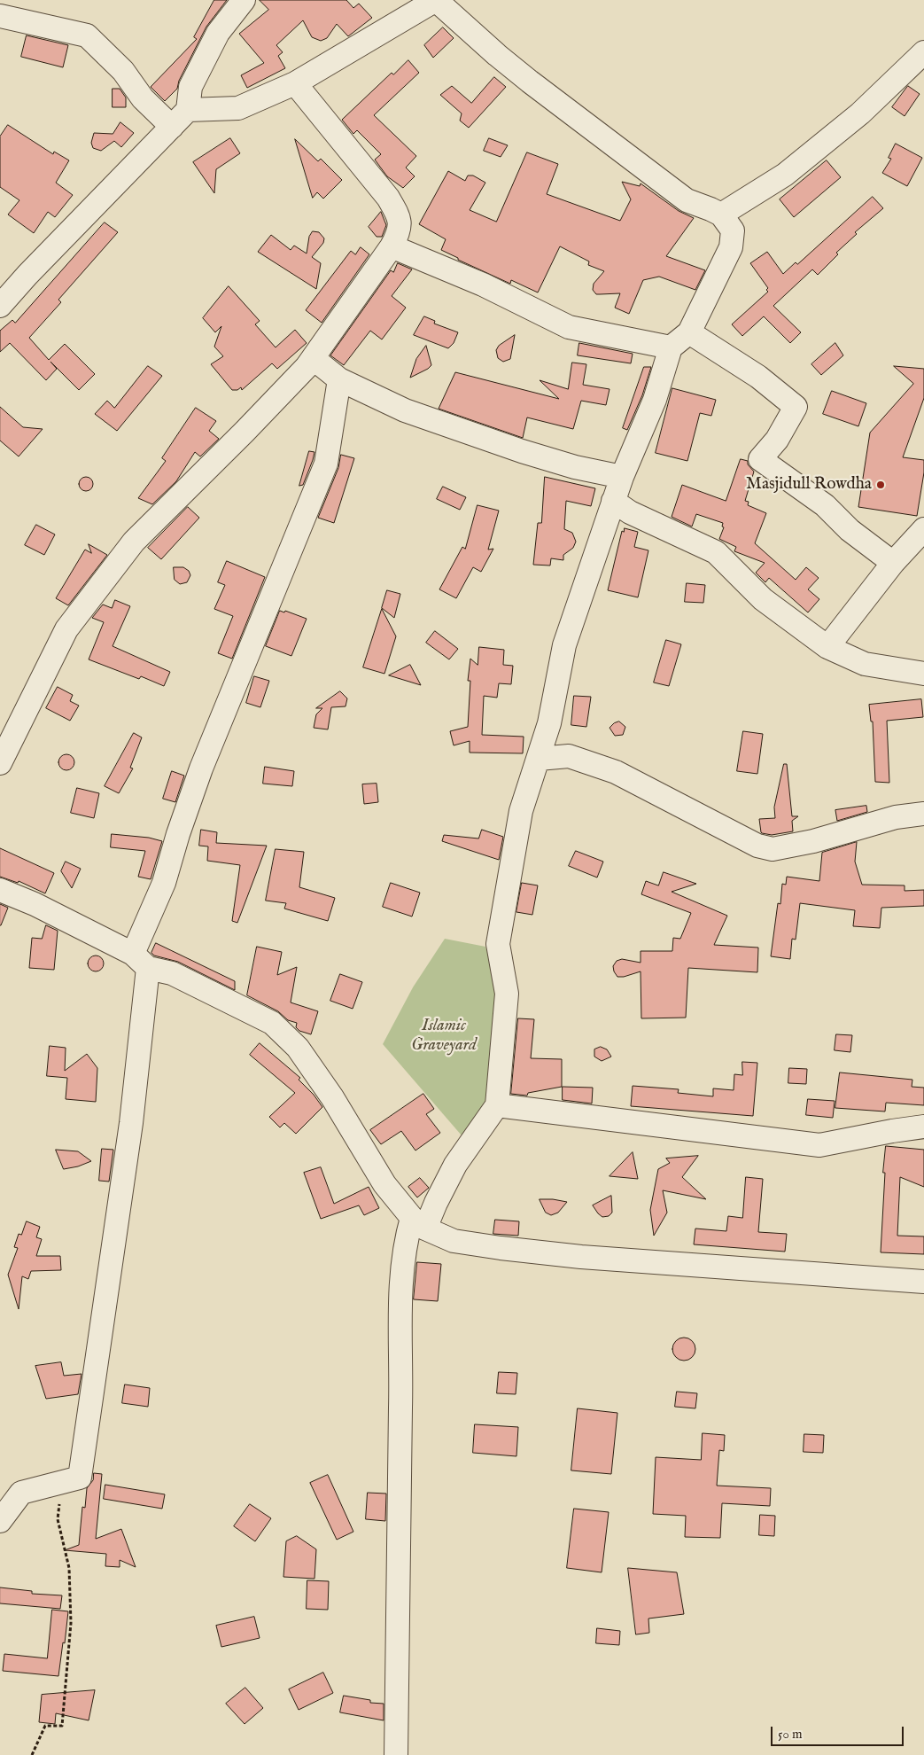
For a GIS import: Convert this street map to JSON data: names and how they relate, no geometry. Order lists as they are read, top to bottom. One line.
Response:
{"parks":["Islamic Graveyard"],"places":["Masjidull Rowdha"],"scale_bar":"50 m"}
